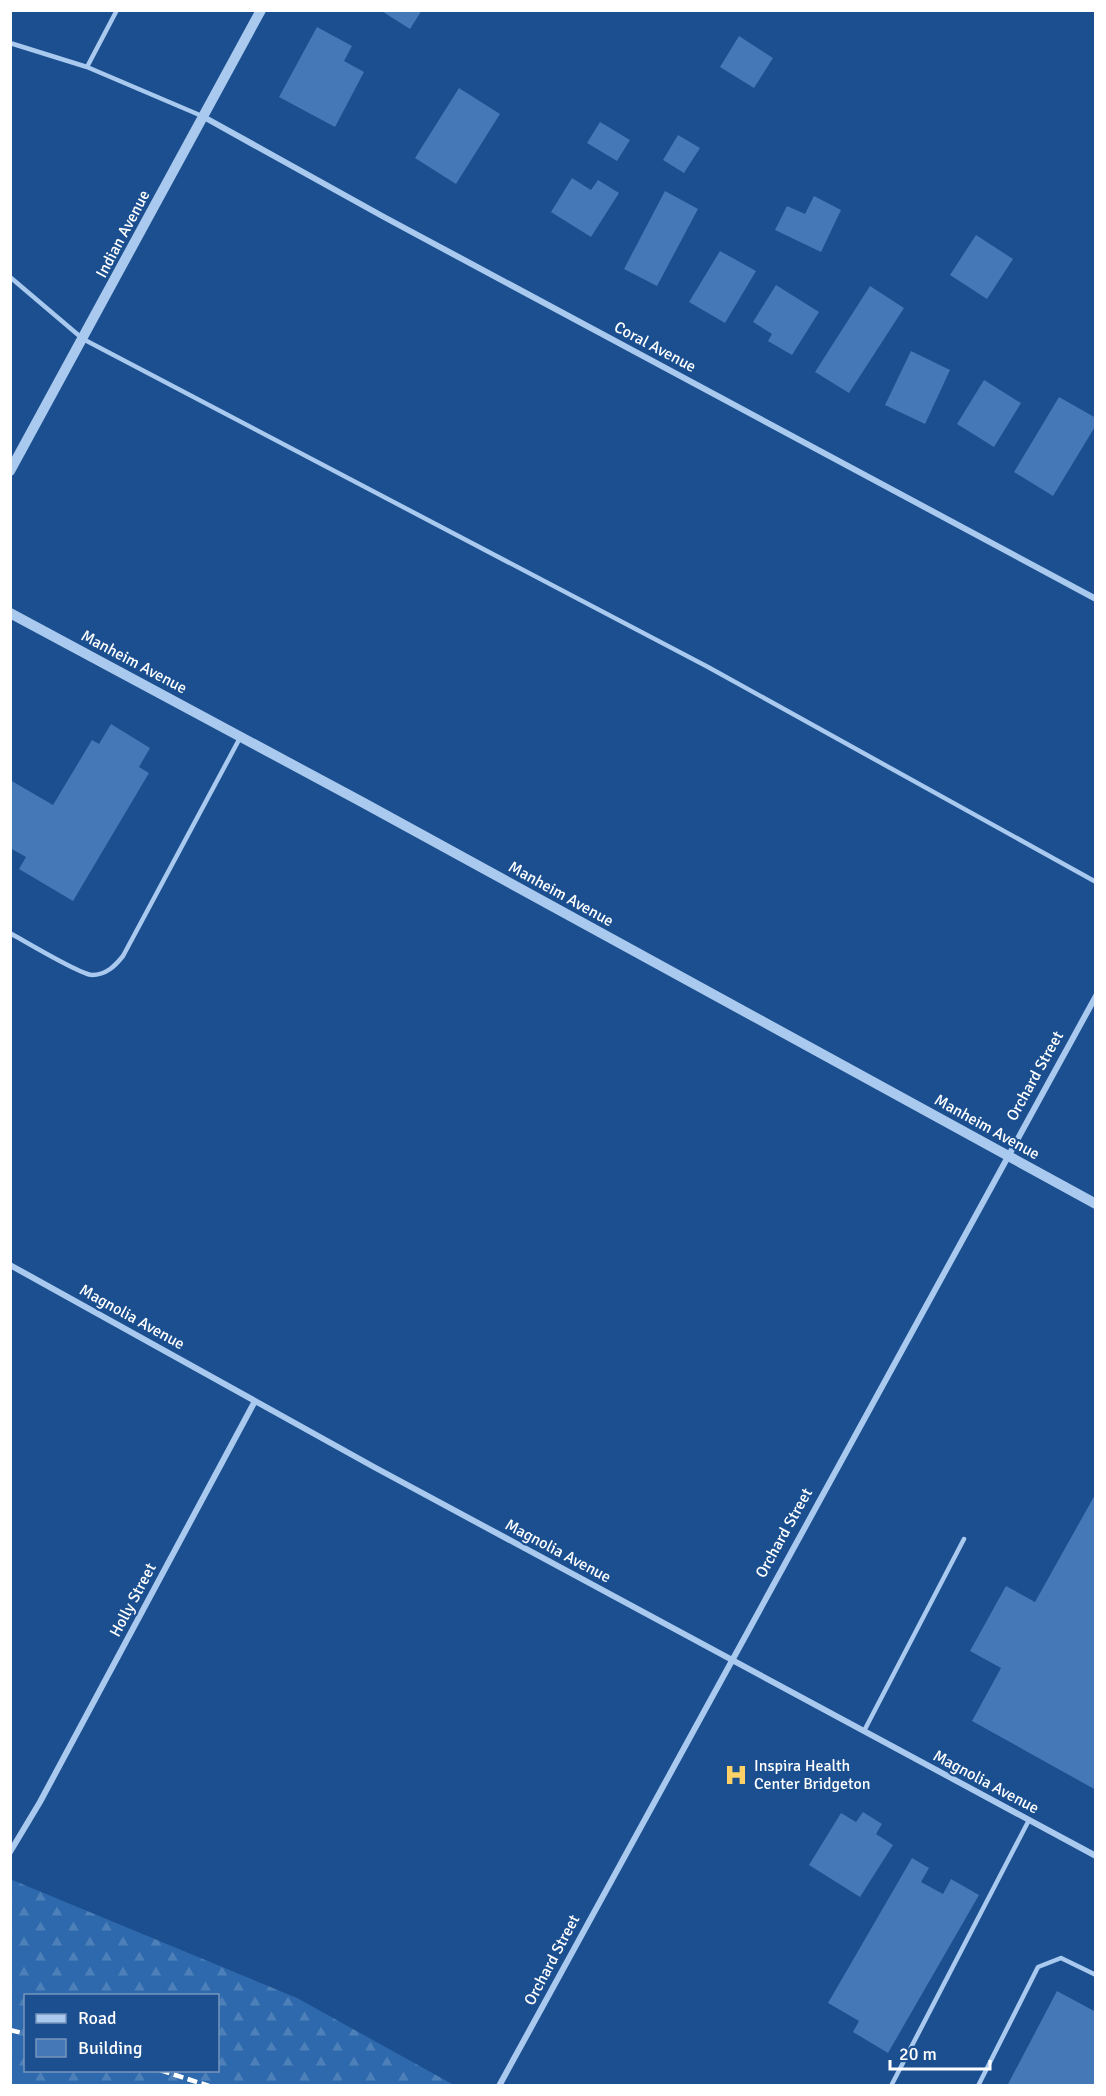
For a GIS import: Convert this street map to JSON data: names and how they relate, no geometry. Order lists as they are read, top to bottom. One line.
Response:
{"streets":{"street":["Indian Avenue","Coral Avenue","Manheim Avenue","Orchard Street","Magnolia Avenue","Holly Street"]},"crossings":[["Indian Avenue","Coral Avenue"],["Manheim Avenue","Orchard Street"],["Orchard Street","Magnolia Avenue"],["Magnolia Avenue","Holly Street"]],"places":{"hospital":["Inspira Health Center Bridgeton"]},"legend":["Road","Building"],"scale_bar":"20 m"}
